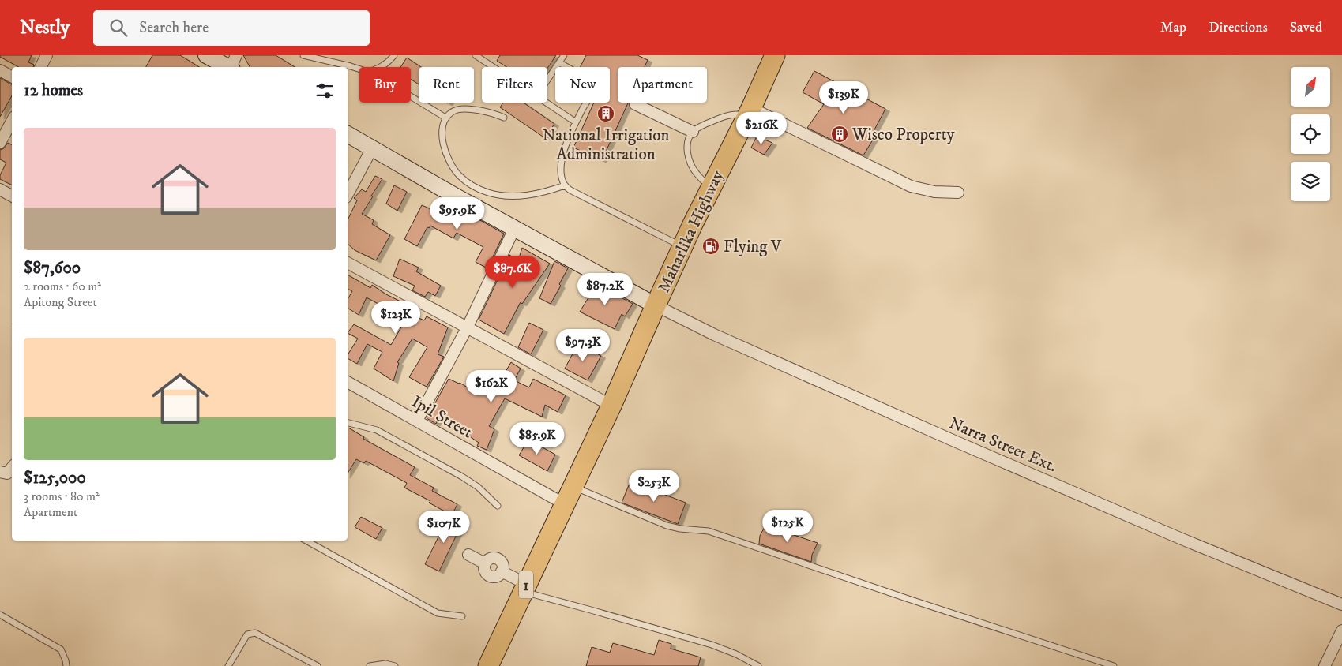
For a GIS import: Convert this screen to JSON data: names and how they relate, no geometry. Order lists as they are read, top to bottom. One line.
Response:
{"streets":{"highway":["Maharlika Highway","1"],"street":["Ipil Street","Narra Street Ext."]},"crossings":[["Maharlika Highway","Ipil Street"],["Maharlika Highway","Narra Street Ext."]],"places":{"building":["National Irrigation Administration","Wisco Property"],"fuel station":["Flying V"]},"north":"top right","page":{"header":"Nestly","search":"Search here","nav":["Map","Directions","Saved"],"chip":["Buy","Rent","Filters","New","Apartment"],"heading":"12 homes","price":["$139K","$216K","$95.9K","$87.6K","$87.2K","$123K","$97.3K","$162K","$85.9K","$253K","$125K","$107K"],"list":[{"name":"$87,600","note":"2 rooms · 60 m² · Apitong Street"},{"name":"$125,000","note":"3 rooms · 80 m² · Apartment"}]}}
